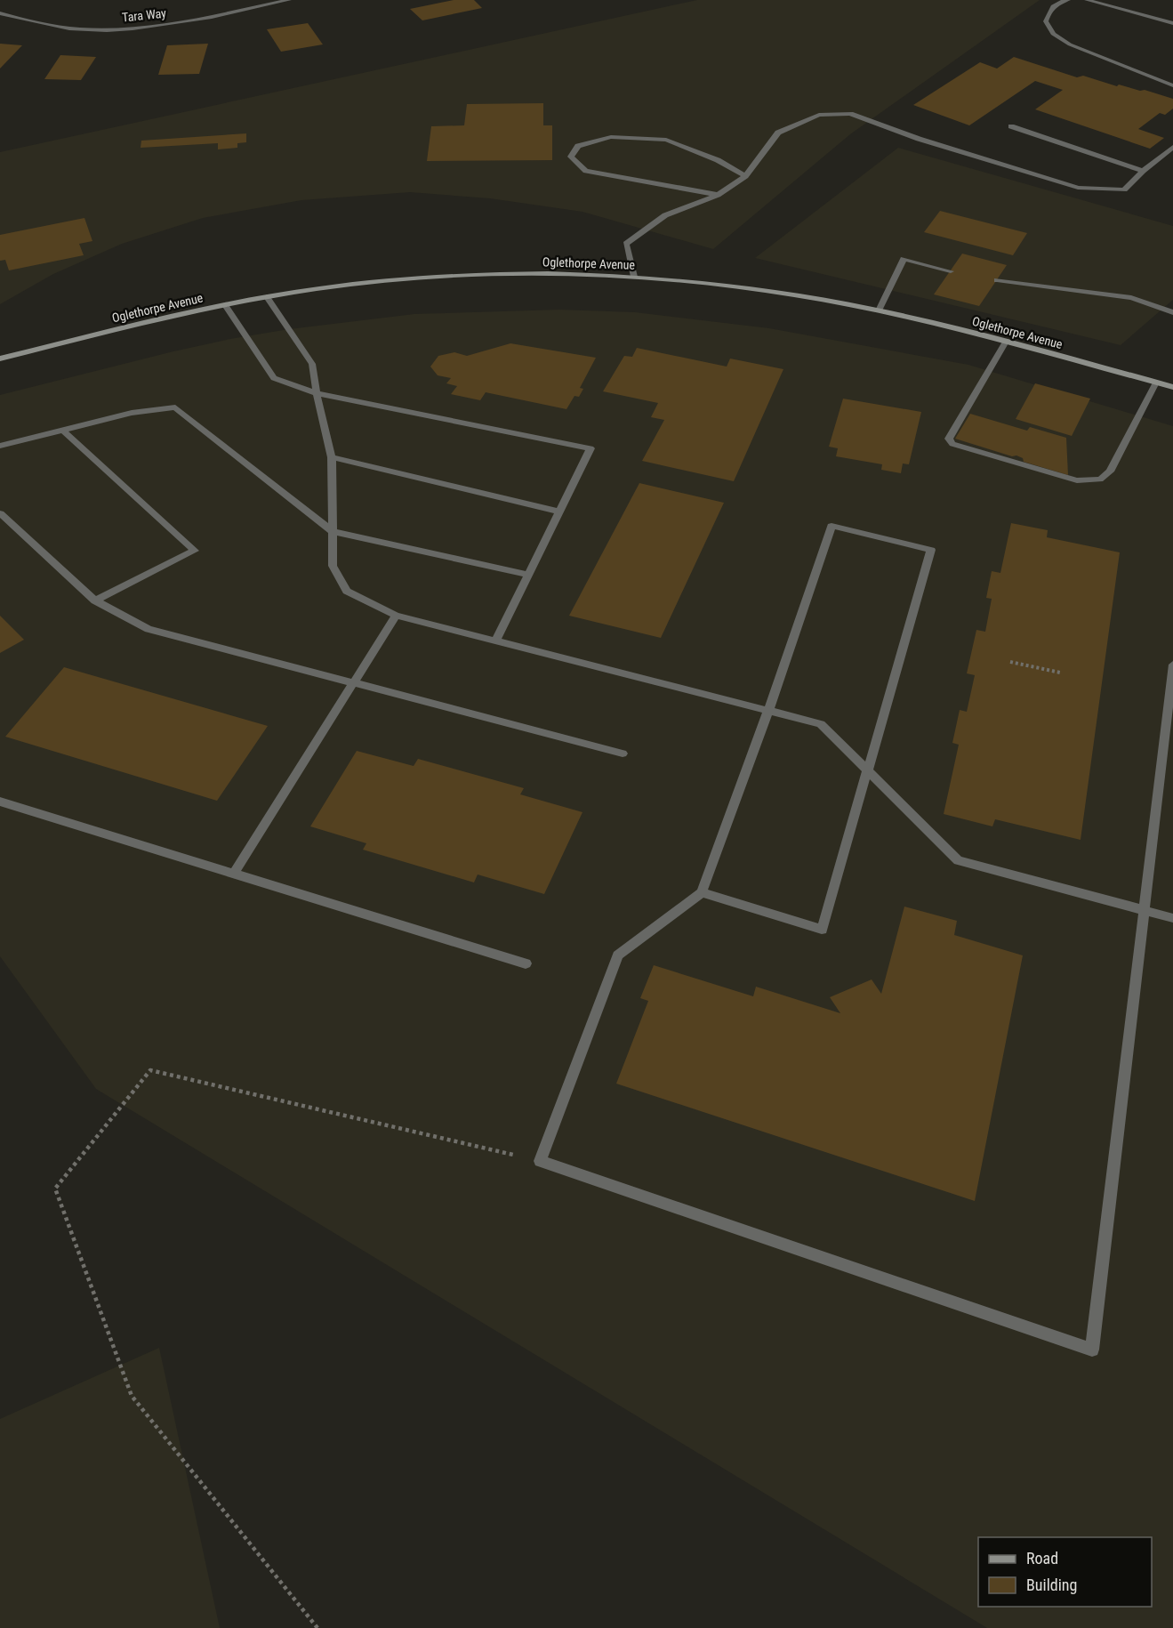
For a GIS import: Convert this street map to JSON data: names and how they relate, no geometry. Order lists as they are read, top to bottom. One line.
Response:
{"streets":{"main road":["Oglethorpe Avenue"],"street":["Tara Way"]},"legend":["Road","Building"]}
